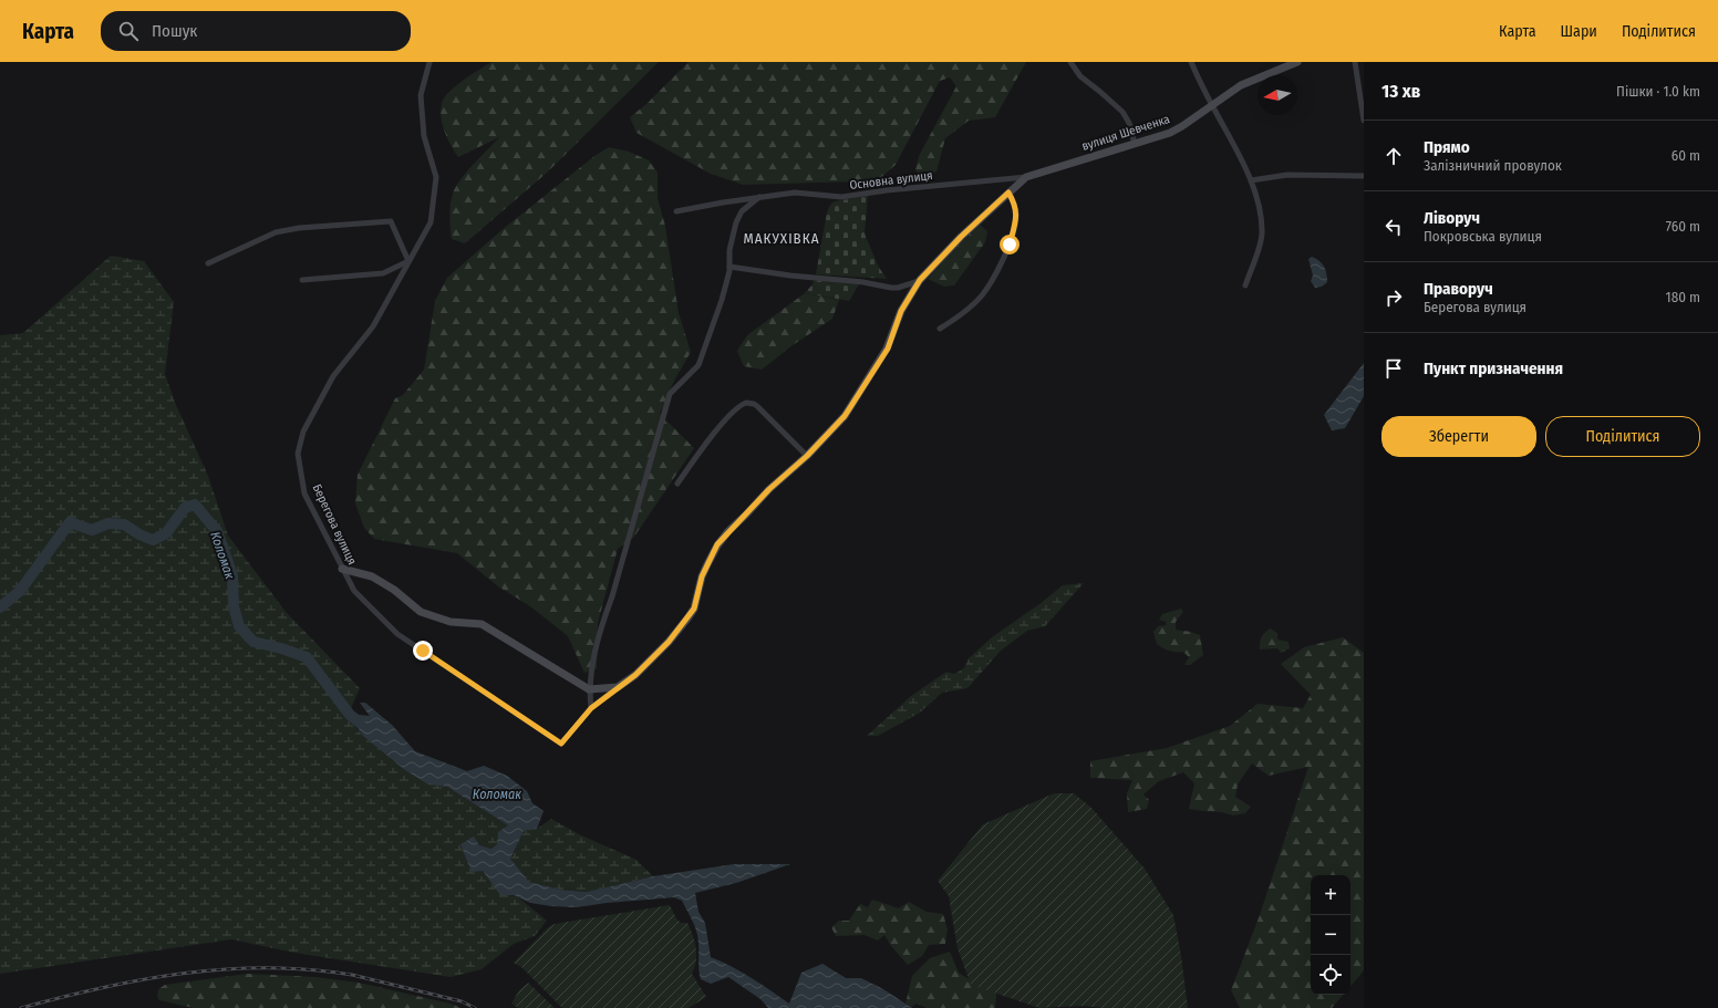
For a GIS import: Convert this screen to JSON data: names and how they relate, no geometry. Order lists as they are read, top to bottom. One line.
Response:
{"streets":{"street":["вулиця Шевченка","Основна вулиця","Берегова вулиця"]},"crossings":[["вулиця Шевченка","Основна вулиця"]],"districts":["МАКУХІВКА"],"water":["Коломак"],"north":"left","page":{"header":"Карта","search":"Пошук","nav":["Карта","Шари","Поділитися"],"heading":["13 хв","Пішки · 1.0 km"],"list":[["Прямо","Залізничний провулок","60 m"],["Ліворуч","Покровська вулиця","760 m"],["Праворуч","Берегова вулиця","180 m"],"Пункт призначення"],"buttons":["Зберегти","Поділитися"],"map_buttons":["+","−"]}}
